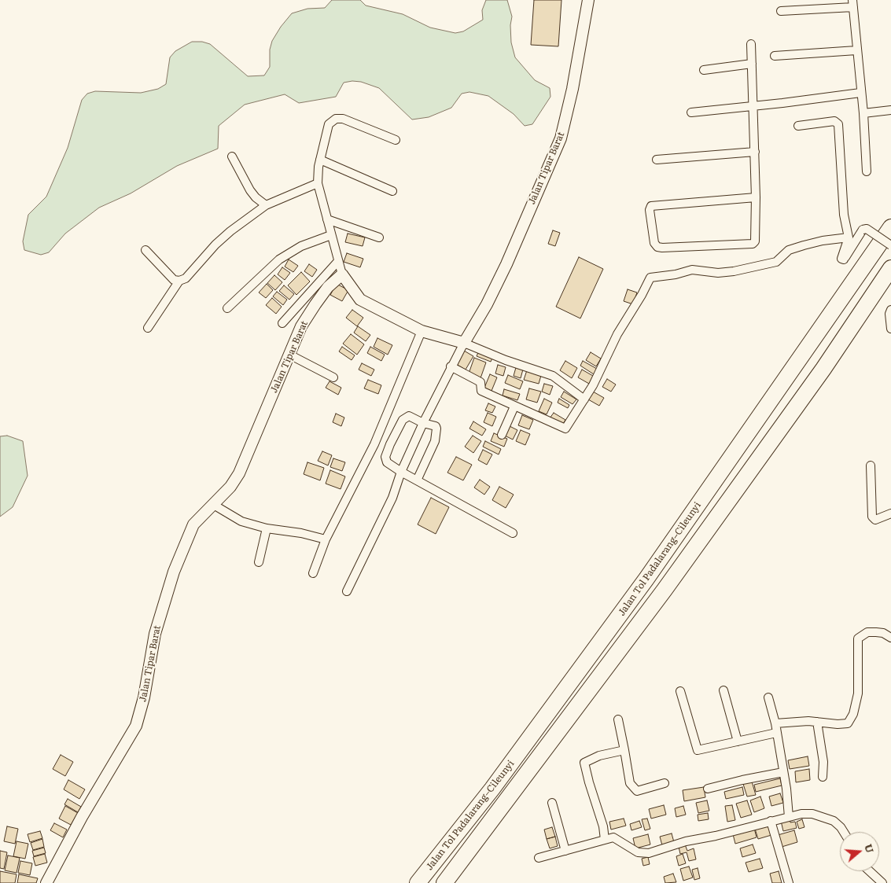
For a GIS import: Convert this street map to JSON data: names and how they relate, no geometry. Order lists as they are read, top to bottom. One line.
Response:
{"streets":{"highway":["Jalan Tol Padalarang–Cileunyi"],"street":["Jalan Tipar Barat"]},"north":"right"}
